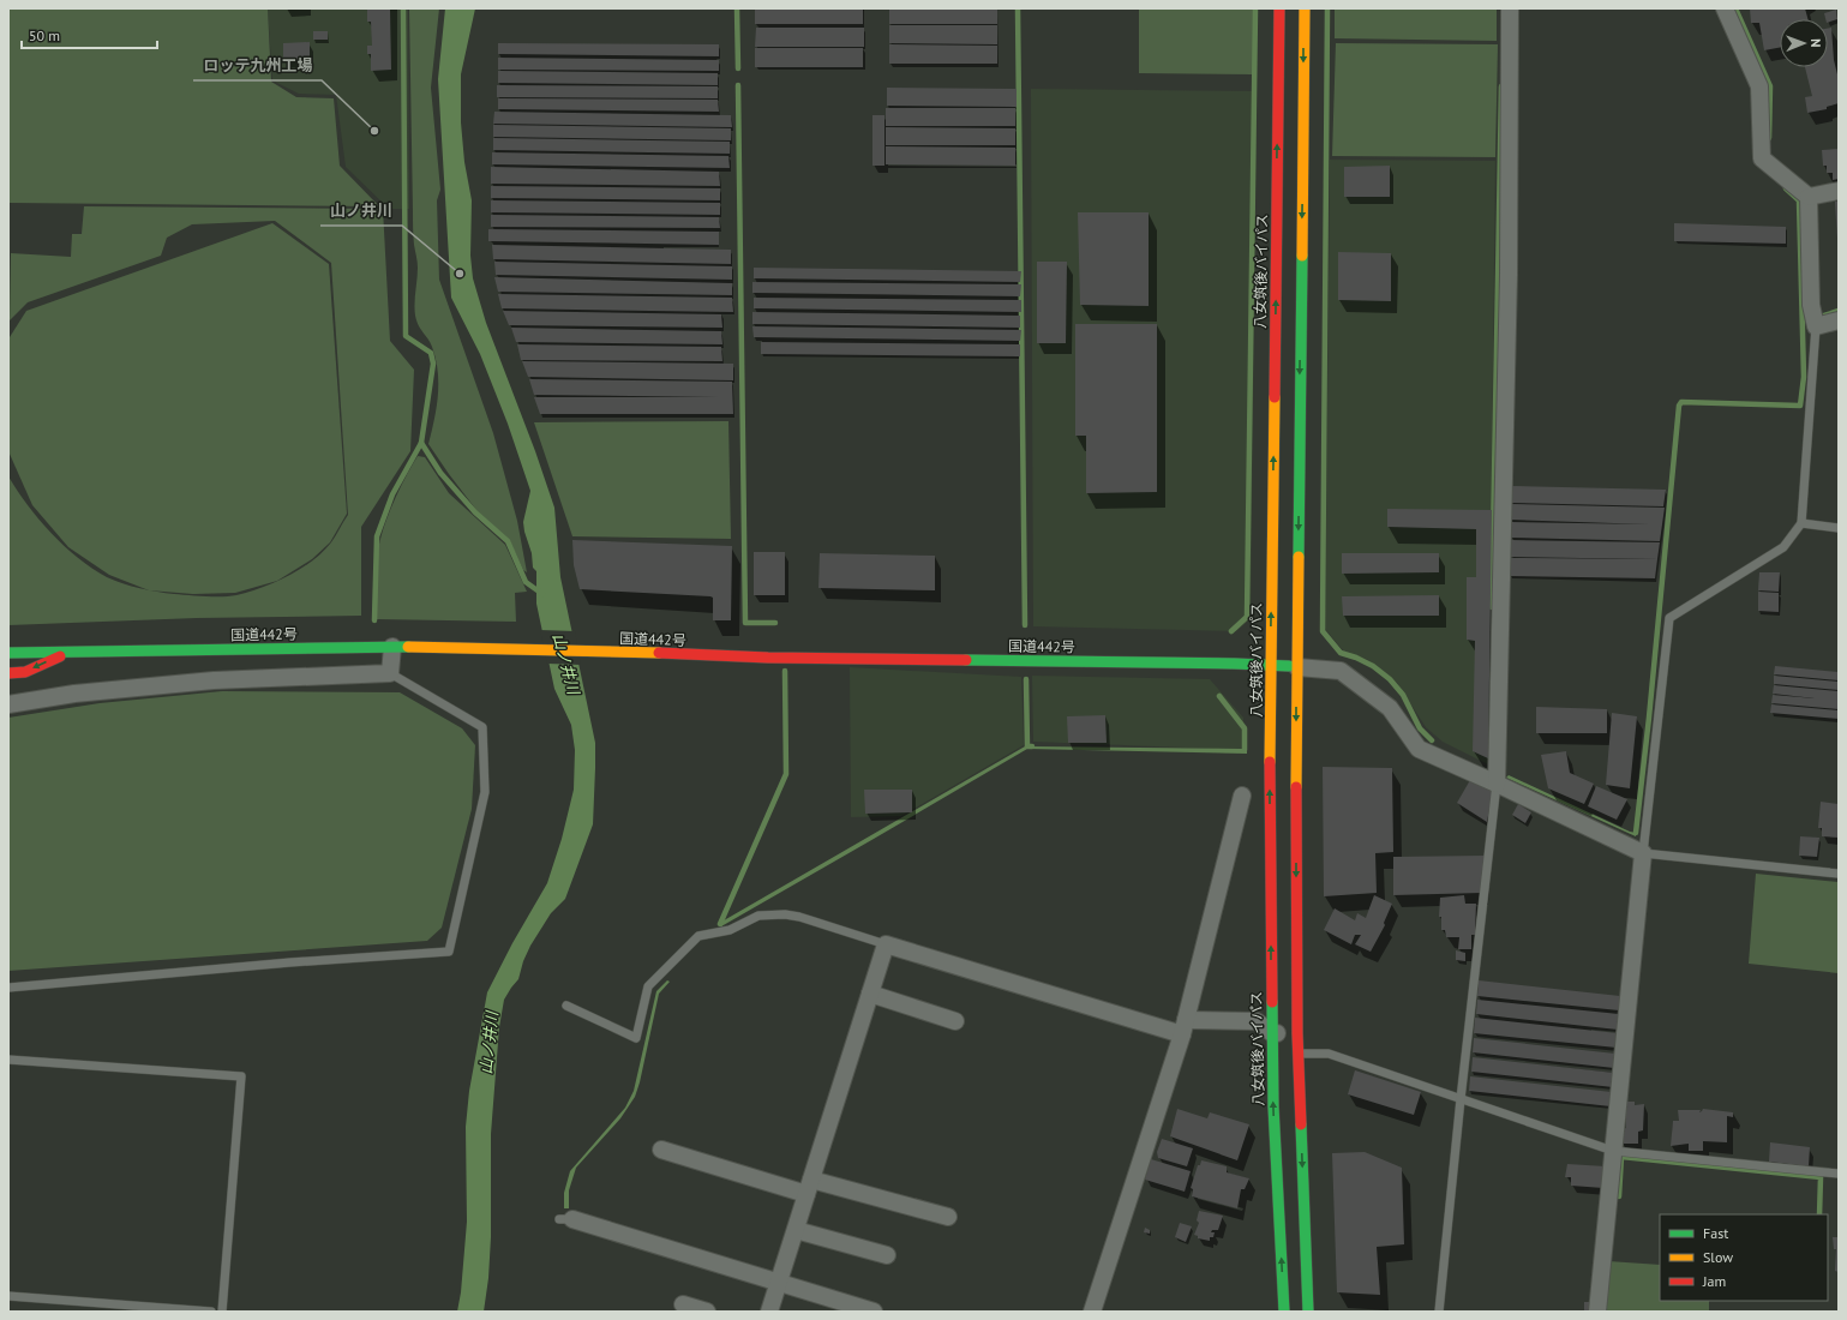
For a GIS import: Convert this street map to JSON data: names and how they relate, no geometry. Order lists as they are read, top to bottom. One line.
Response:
{"streets":{"highway":["八女筑後バイパス","国道442号"]},"crossings":[["八女筑後バイパス","国道442号"]],"water":["山ノ井川"],"places":["ロッテ九州工場","山ノ井川"],"legend":["Fast","Slow","Jam"],"scale_bar":"50 m","north":"right"}
